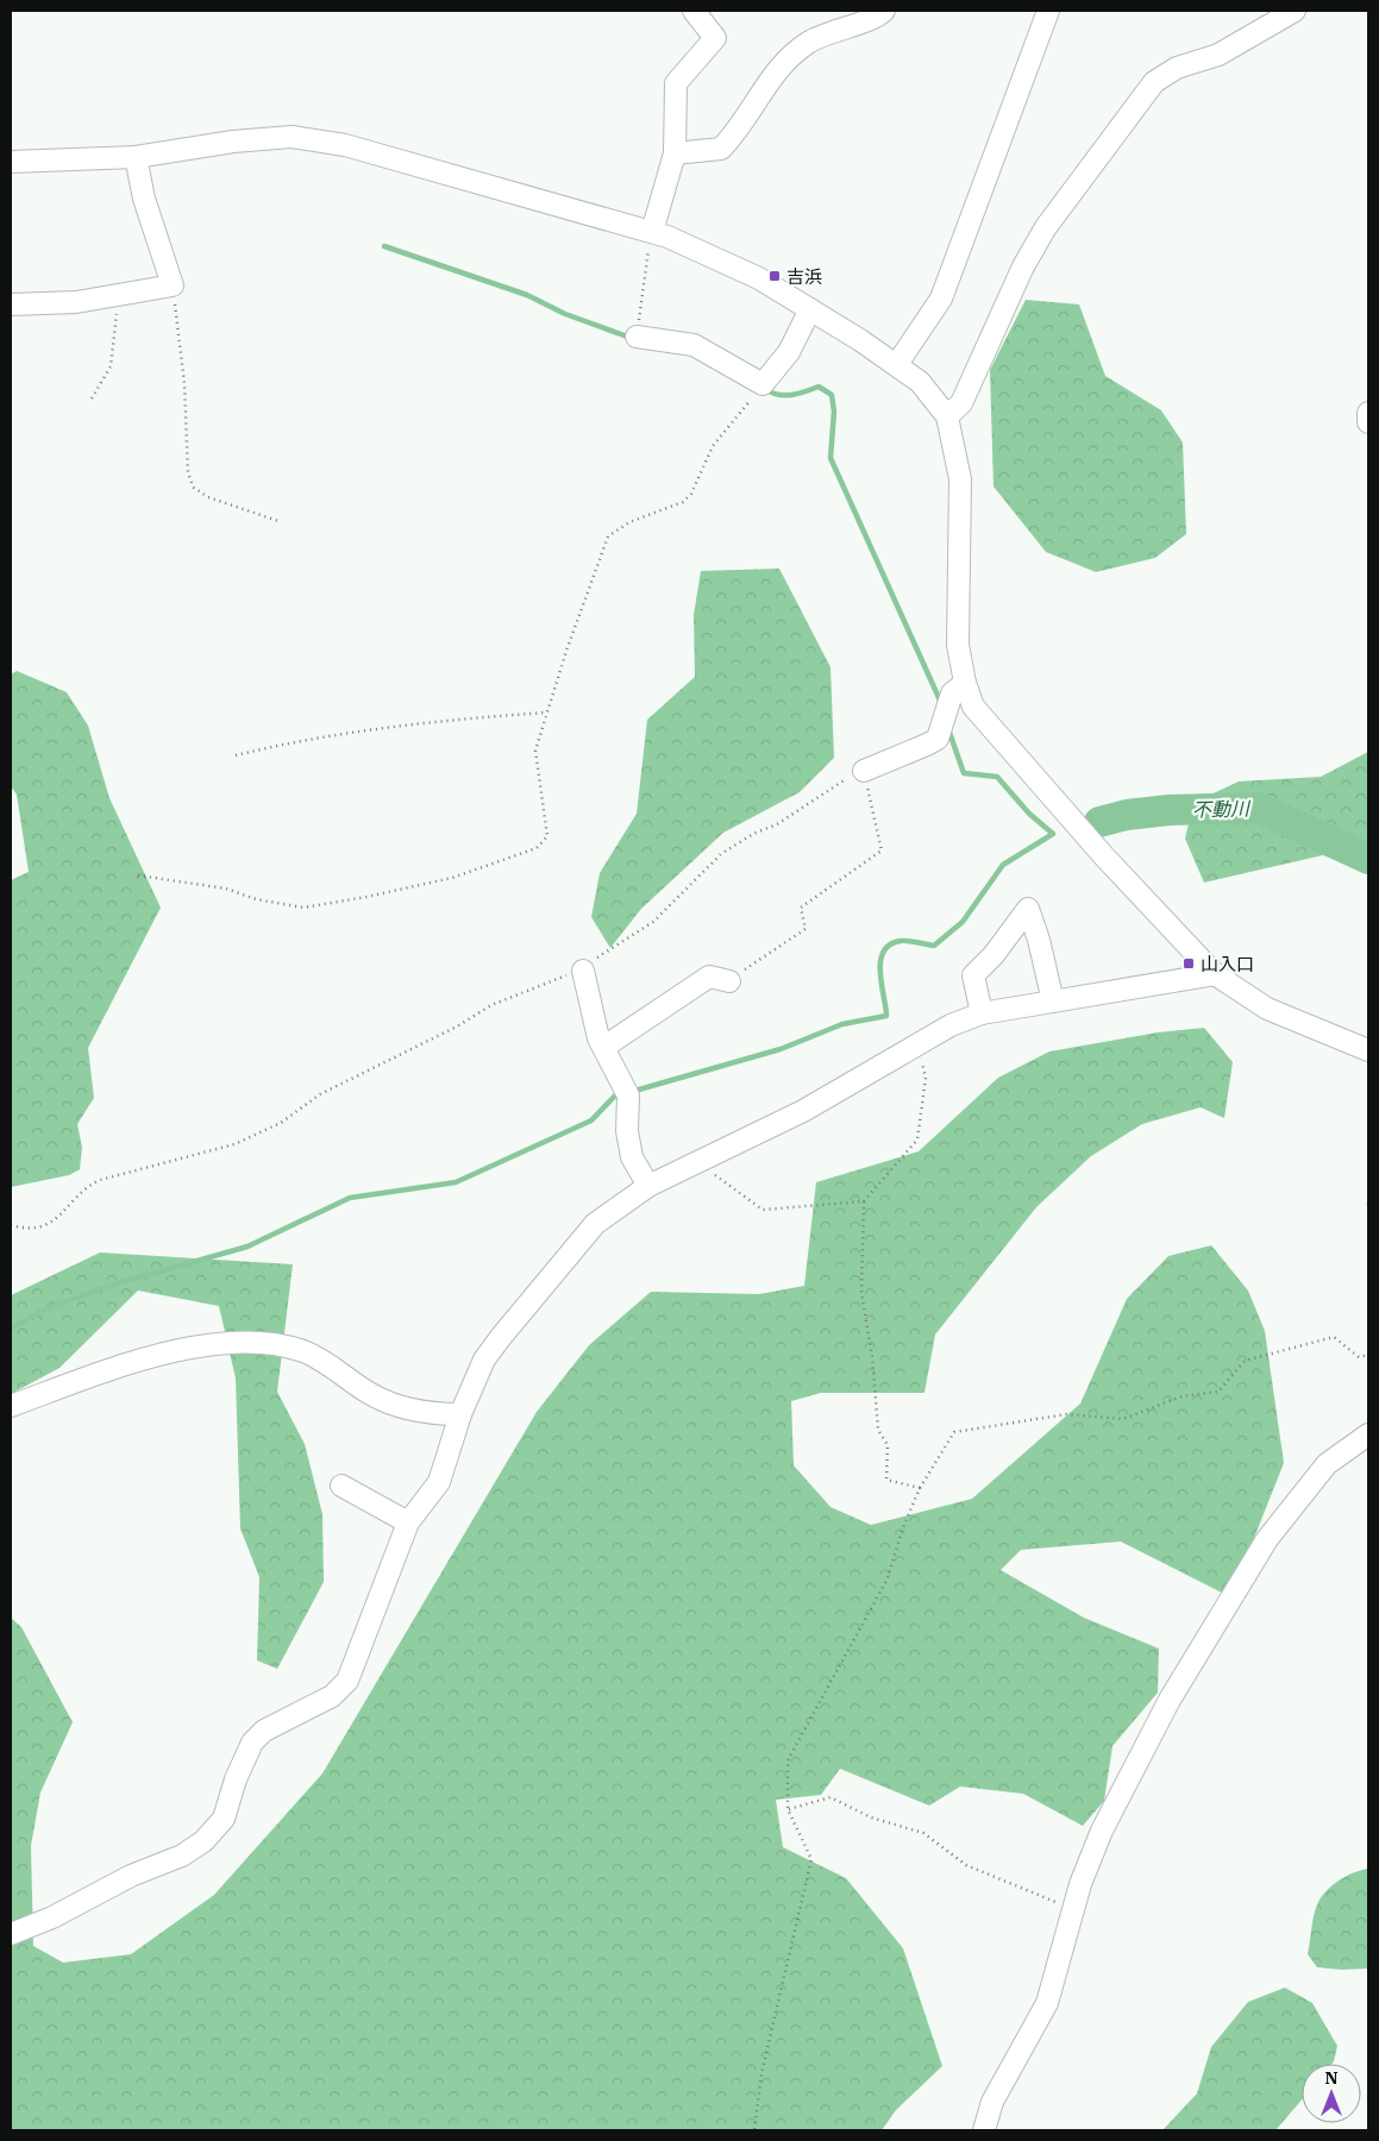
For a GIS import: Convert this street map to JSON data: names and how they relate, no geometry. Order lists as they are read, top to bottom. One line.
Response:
{"water":["不動川"],"places":{"transit":["吉浜","山入口"]},"north":"top"}
